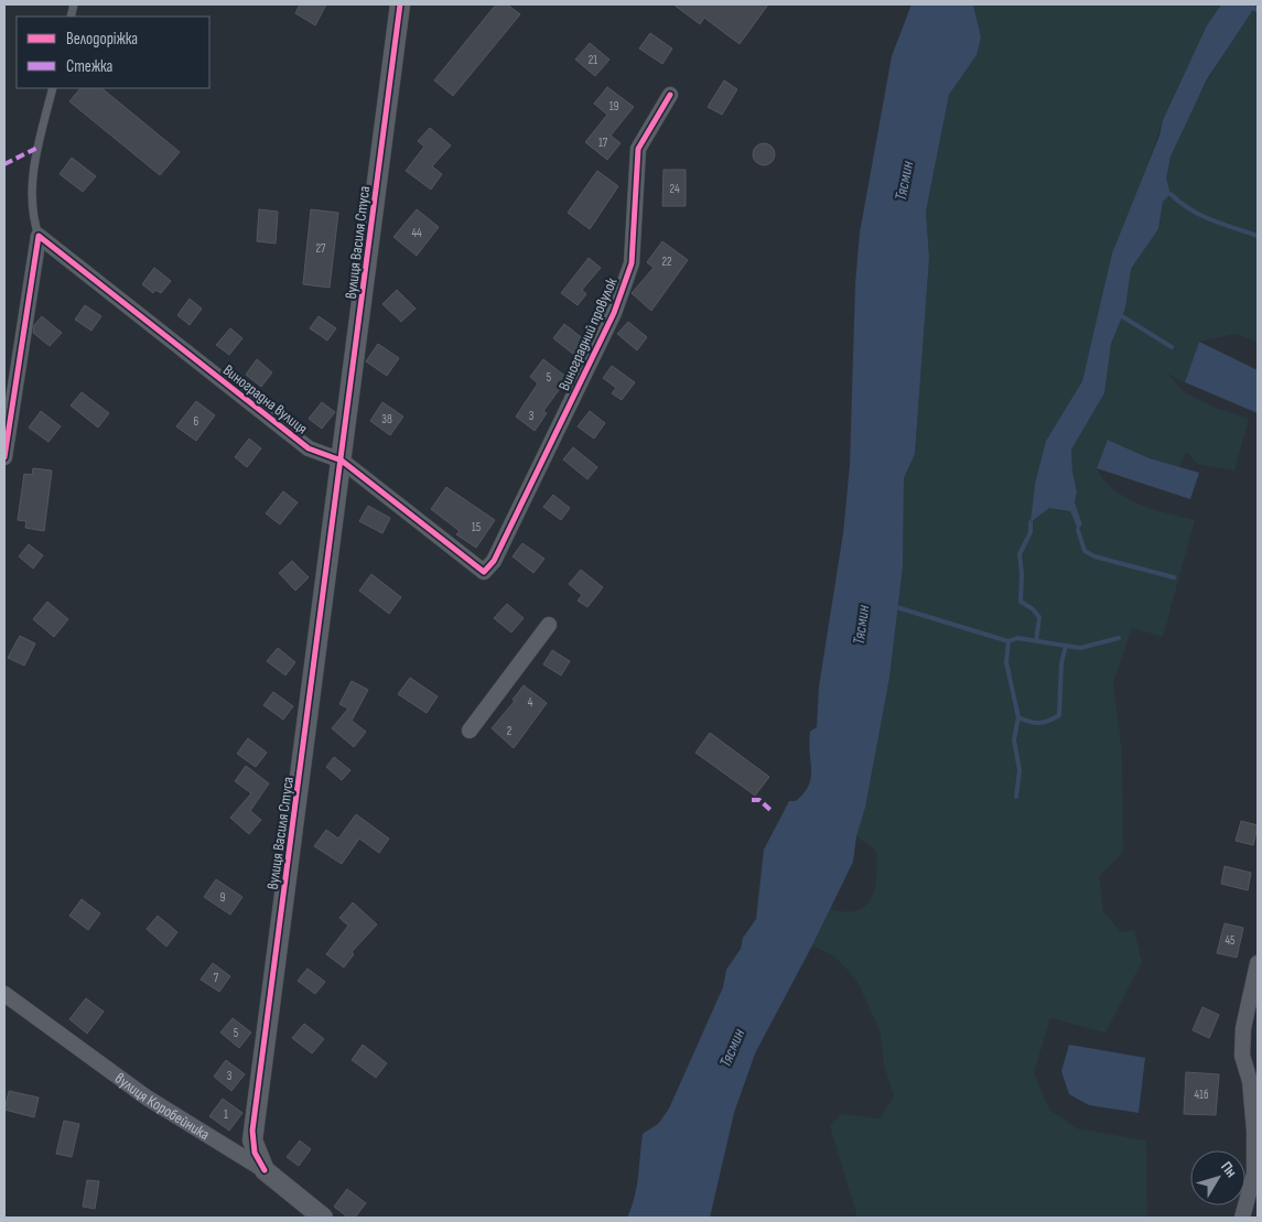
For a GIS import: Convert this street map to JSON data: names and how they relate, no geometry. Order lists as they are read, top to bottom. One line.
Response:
{"streets":{"street":["вулиця Василя Стуса","Виноградний провулок","Виноградна вулиця","вулиця Коробейника"]},"crossings":[["вулиця Василя Стуса","Виноградна вулиця"],["вулиця Василя Стуса","вулиця Коробейника"],["Виноградний провулок","Виноградна вулиця"]],"water":["Тясмин"],"house_numbers":["21","19","17","24","44","27","22","5","3","38","6","15","4","2","9","45","7","5","3","41б","1"],"legend":["Велодоріжка","Стежка"],"north":"top right"}
